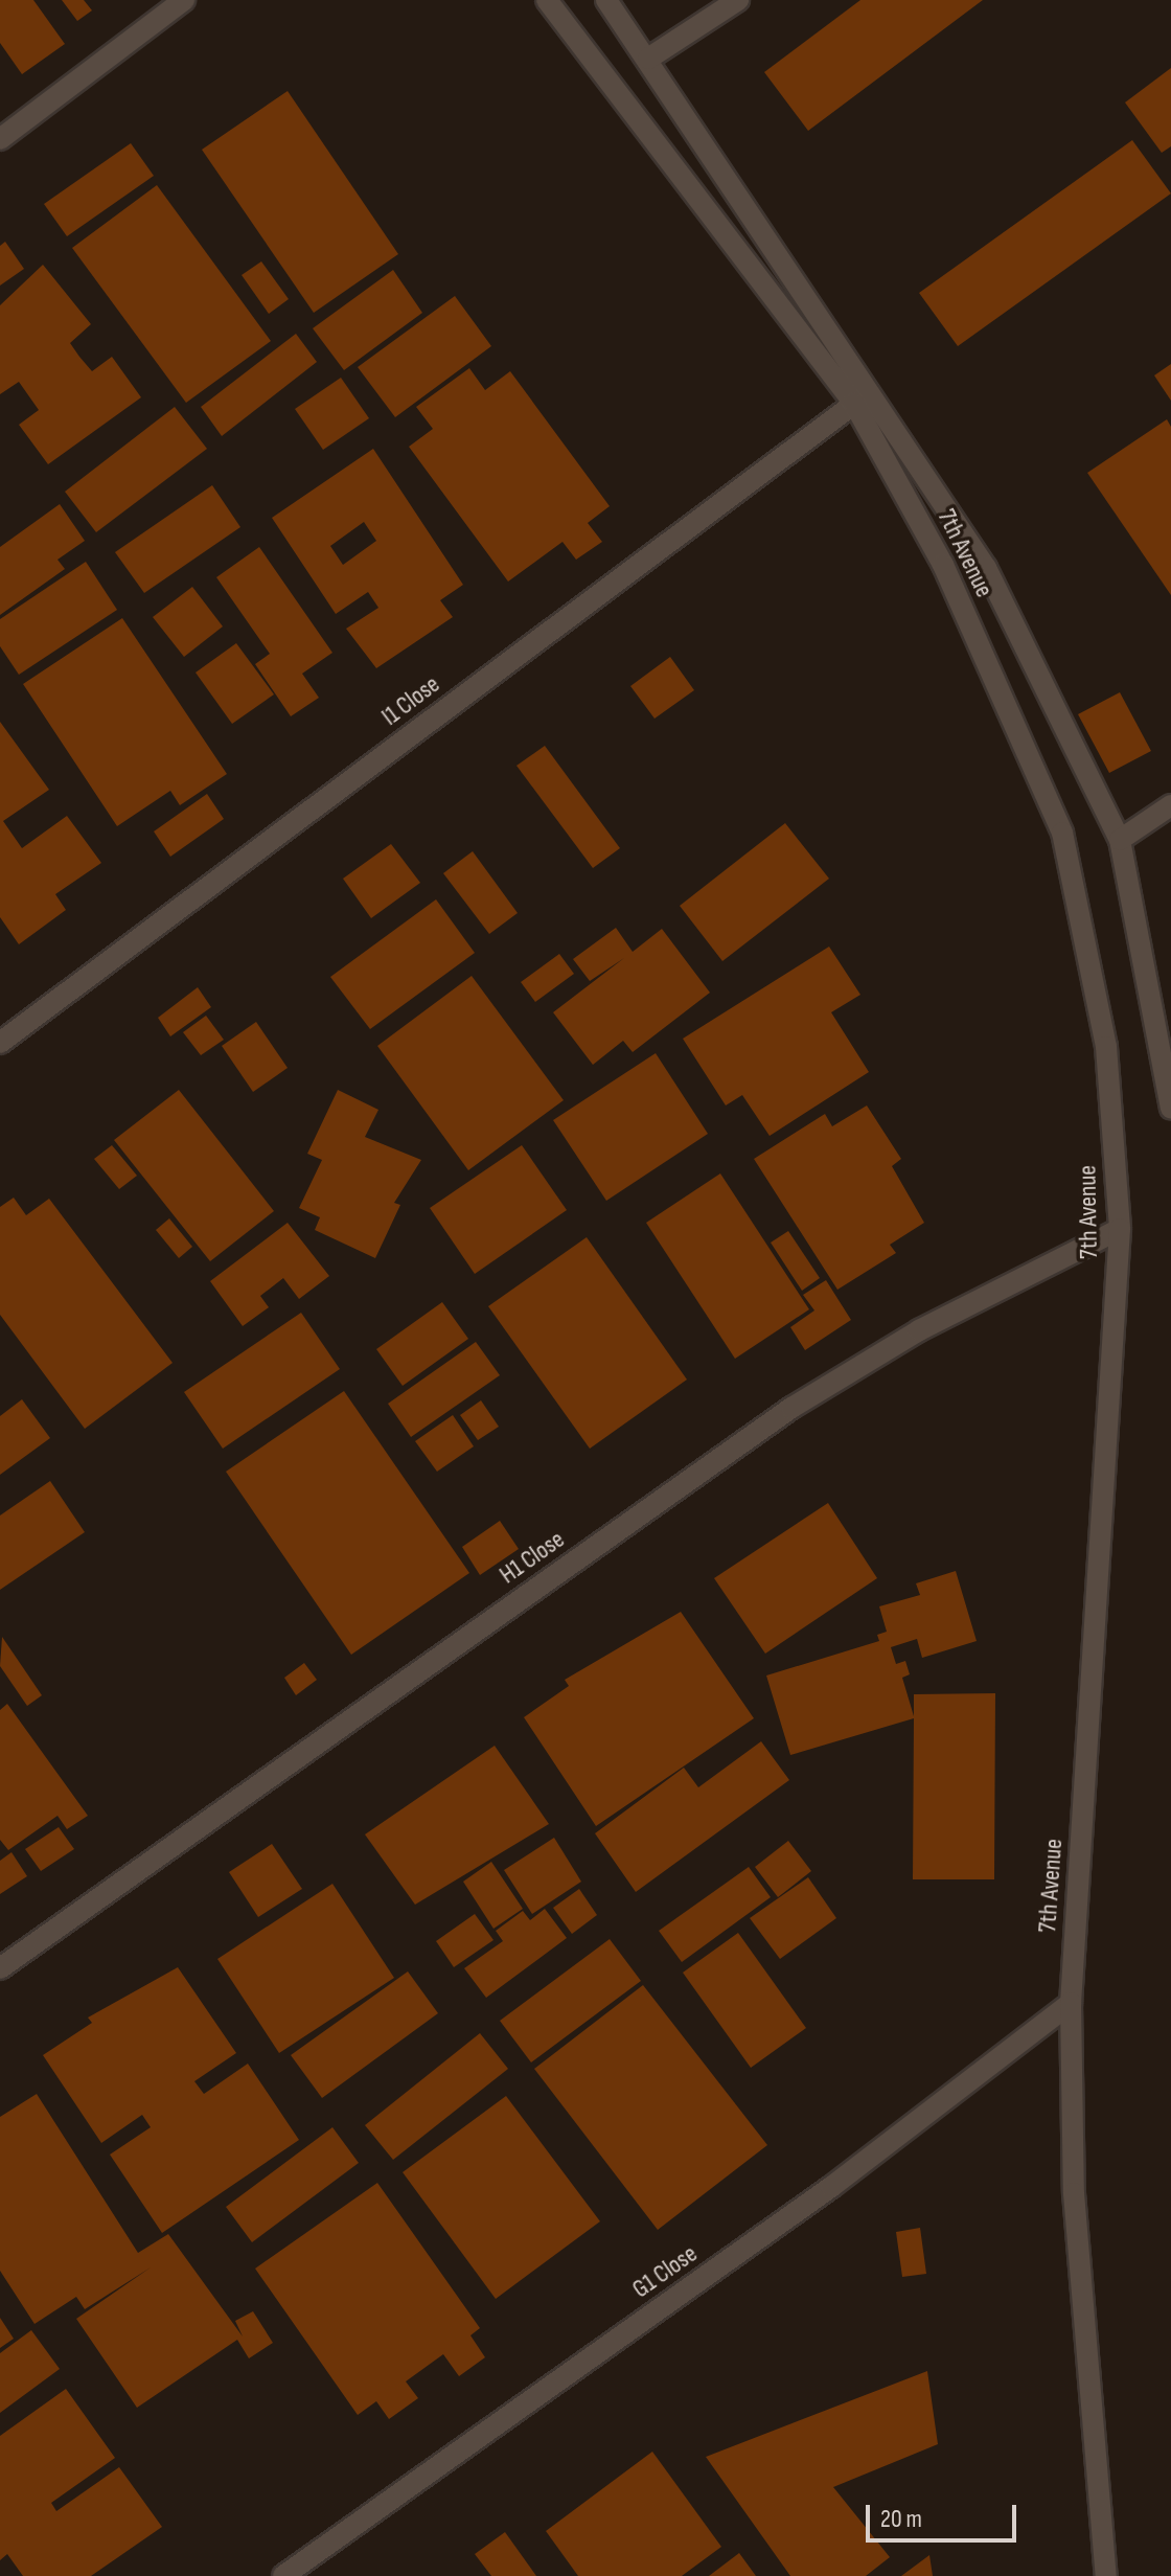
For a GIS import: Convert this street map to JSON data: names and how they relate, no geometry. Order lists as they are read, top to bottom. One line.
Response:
{"streets":{"street":["7th Avenue","I1 Close","H1 Close","G1 Close"]},"crossings":[["7th Avenue","I1 Close"],["7th Avenue","H1 Close"],["7th Avenue","G1 Close"]],"scale_bar":"20 m"}
